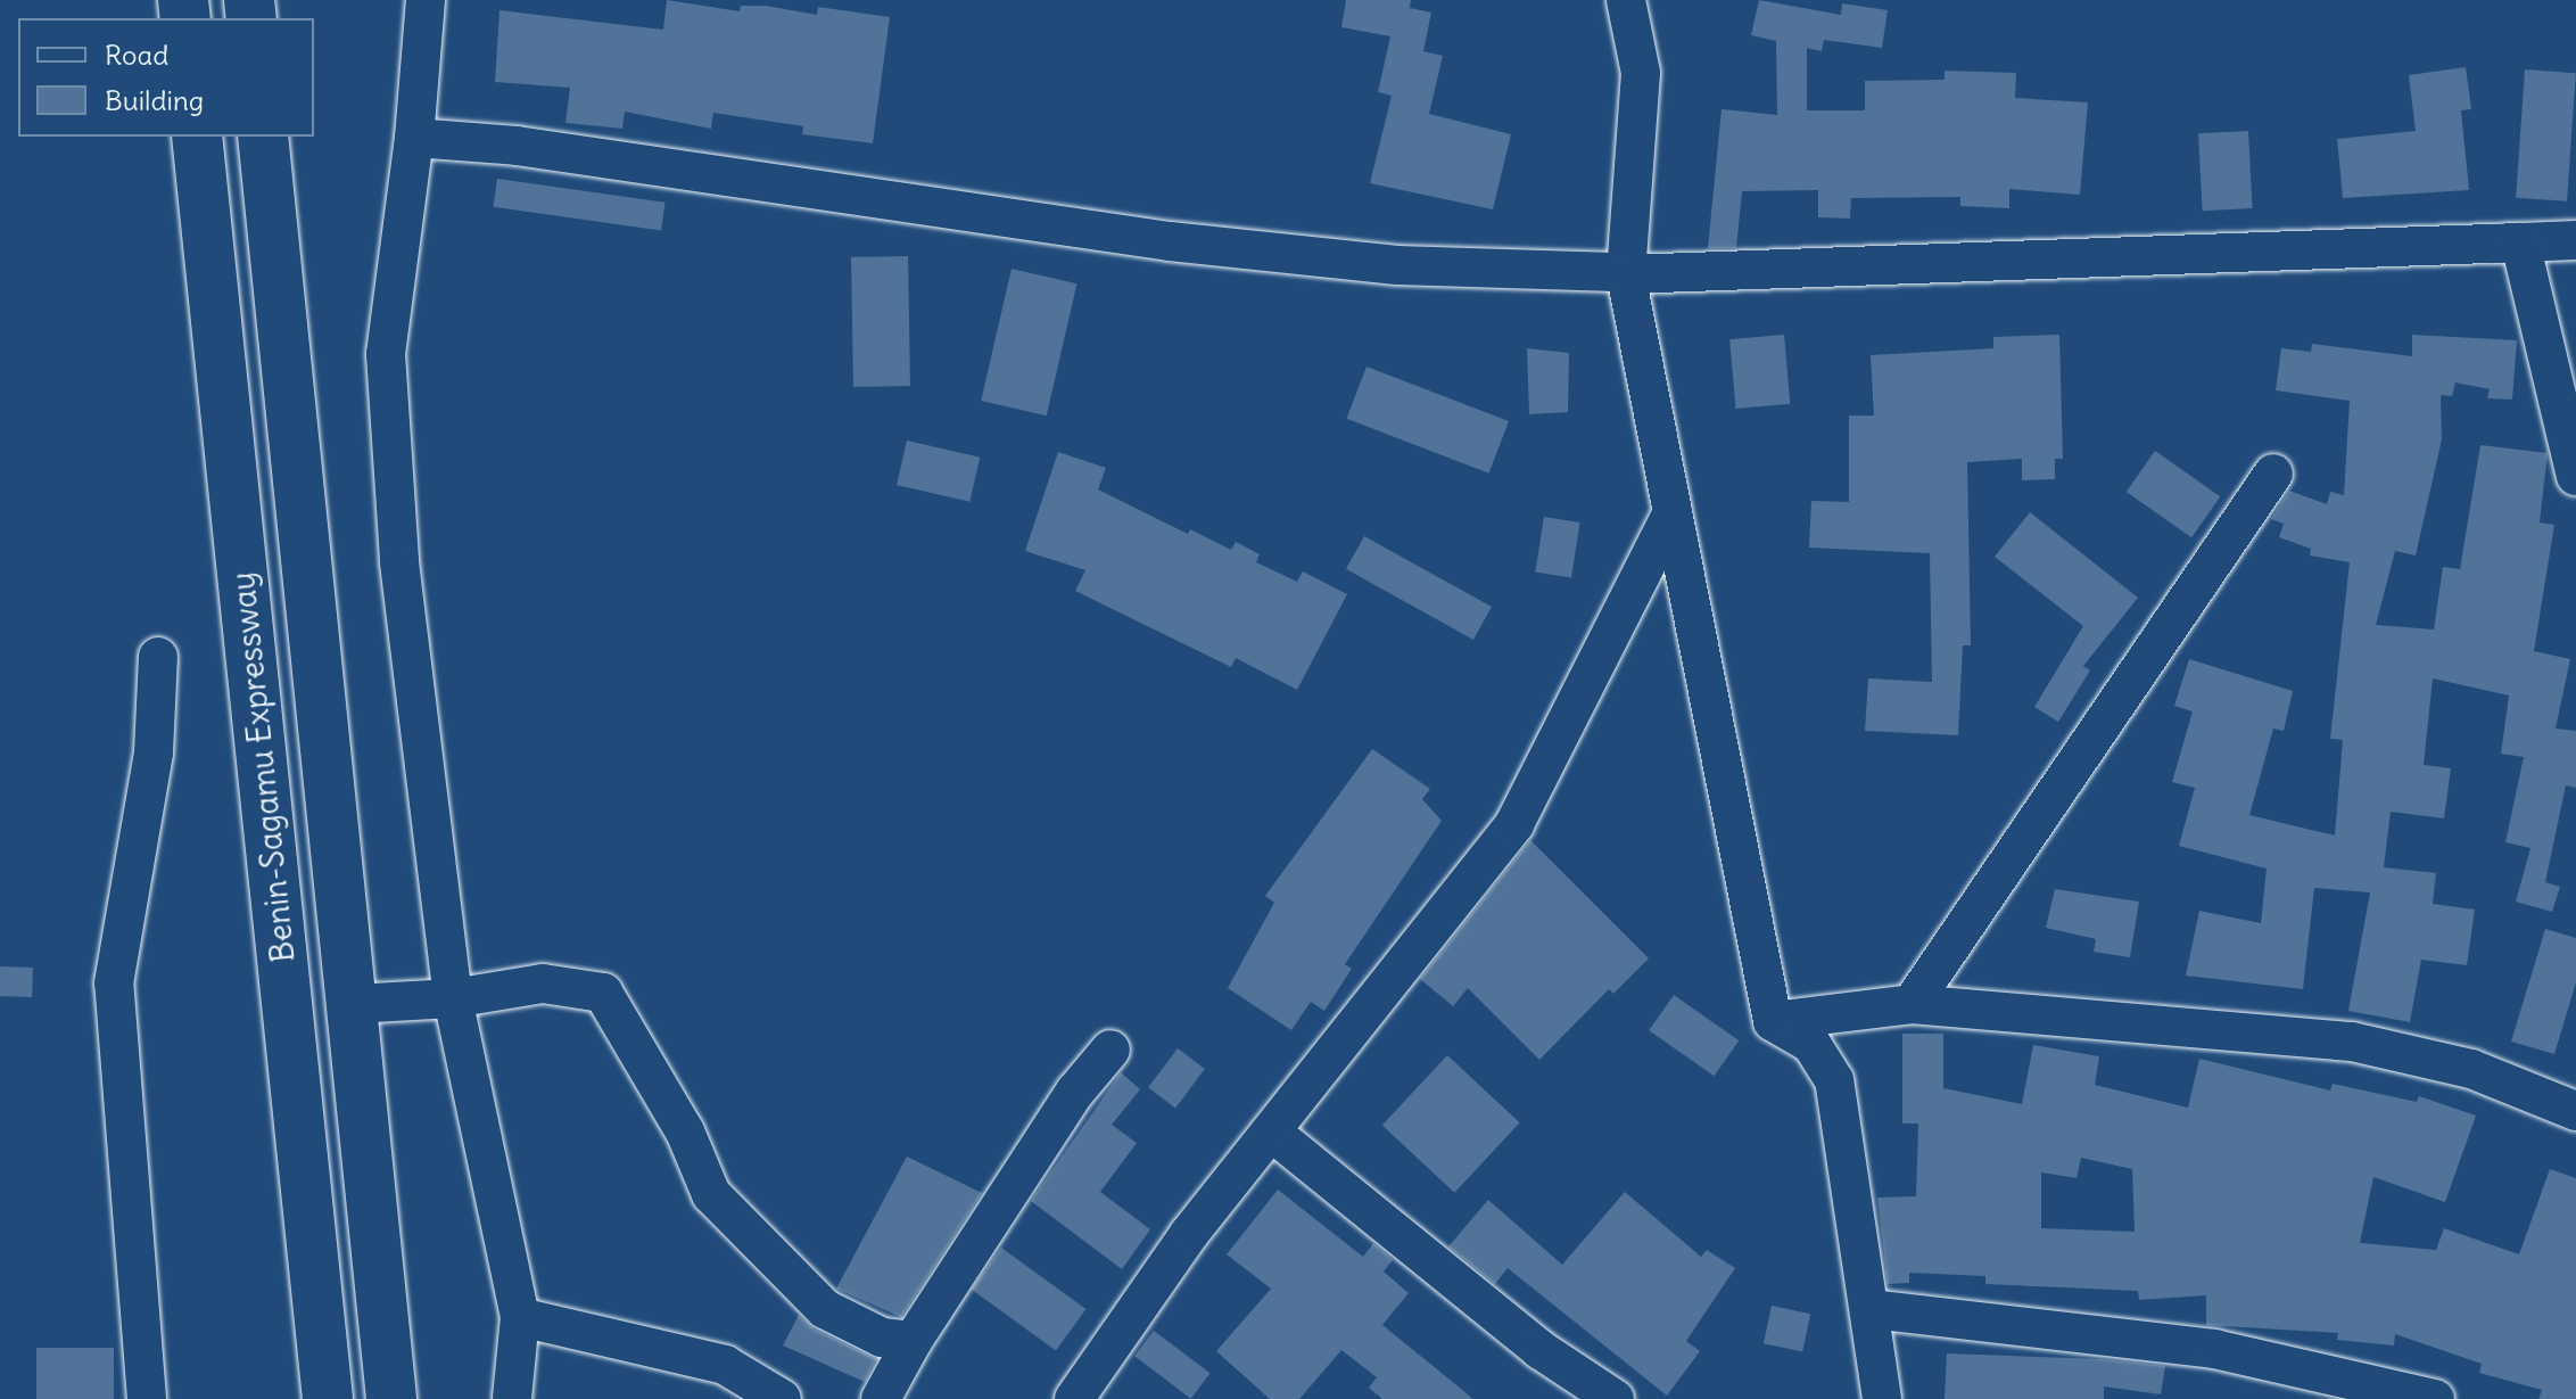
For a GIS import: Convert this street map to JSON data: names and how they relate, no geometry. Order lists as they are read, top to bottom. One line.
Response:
{"streets":{"highway":["Benin-Sagamu Expressway"]},"legend":["Road","Building"]}
